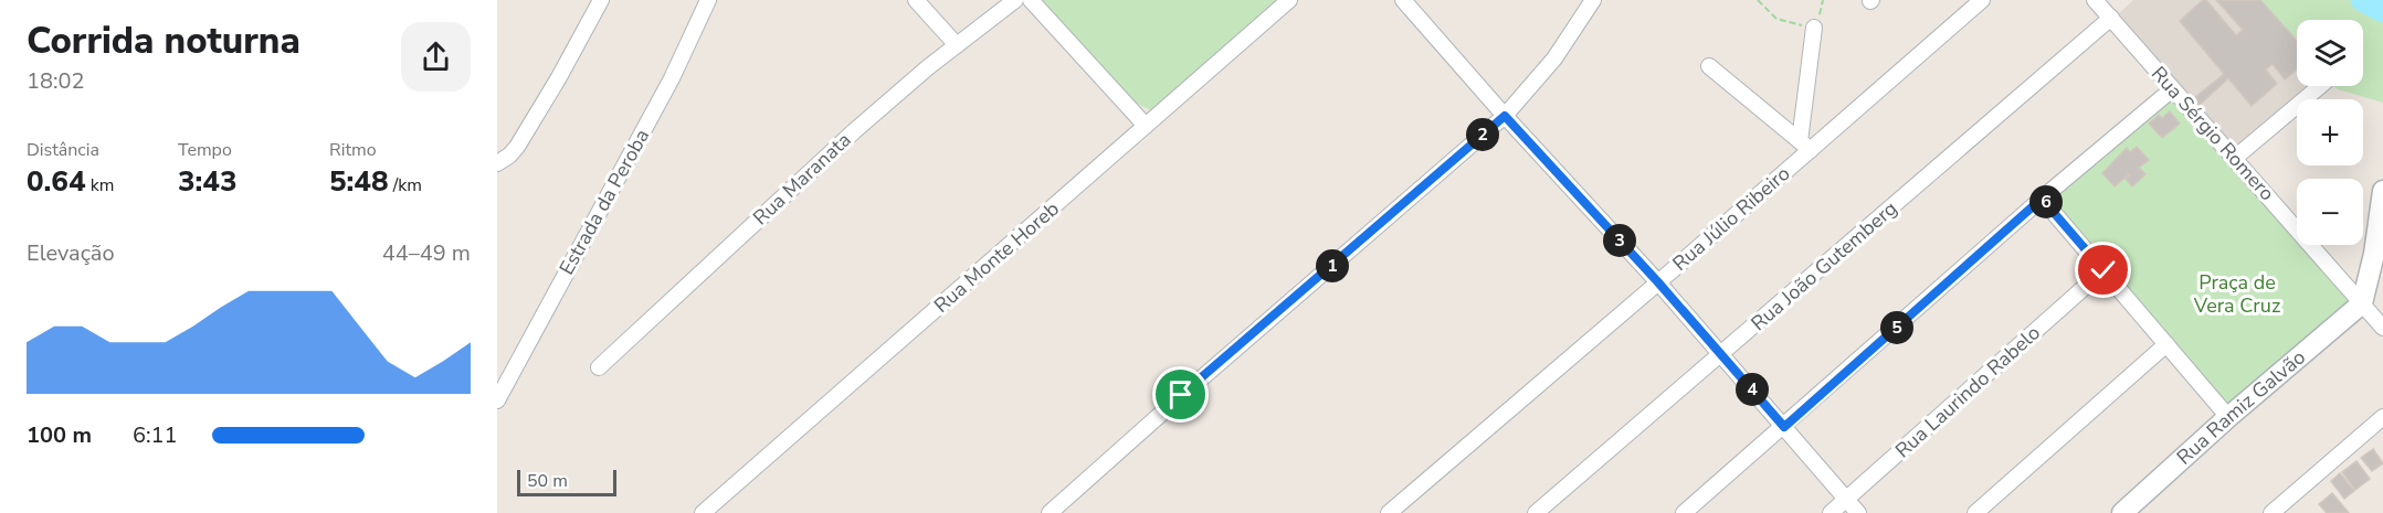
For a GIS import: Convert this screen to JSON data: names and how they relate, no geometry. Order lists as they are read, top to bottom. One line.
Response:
{"streets":{"street":["Rua Sérgio Romero","Rua Maranata","Estrada da Peroba","Rua Júlio Ribeiro","Rua Monte Horeb","Rua João Gutemberg","Rua Laurindo Rabelo","Rua Ramiz Galvão"]},"crossings":[["Rua Sérgio Romero","Rua João Gutemberg"],["Rua Sérgio Romero","Rua Ramiz Galvão"]],"parks":["Praça de Vera Cruz"],"scale_bar":"50 m","page":{"heading":["Corrida noturna","18:02"],"map_buttons":["+","−"],"stats":[["Distância","0.64 km"],["Tempo","3:43"],["Ritmo","5:48 /km"]],"pins":["2","6","3","1","5","4"],"chart":["Elevação","44–49 m"],"list":[{"name":"100 m","note":"6:11"}],"scale":"50 m"}}
